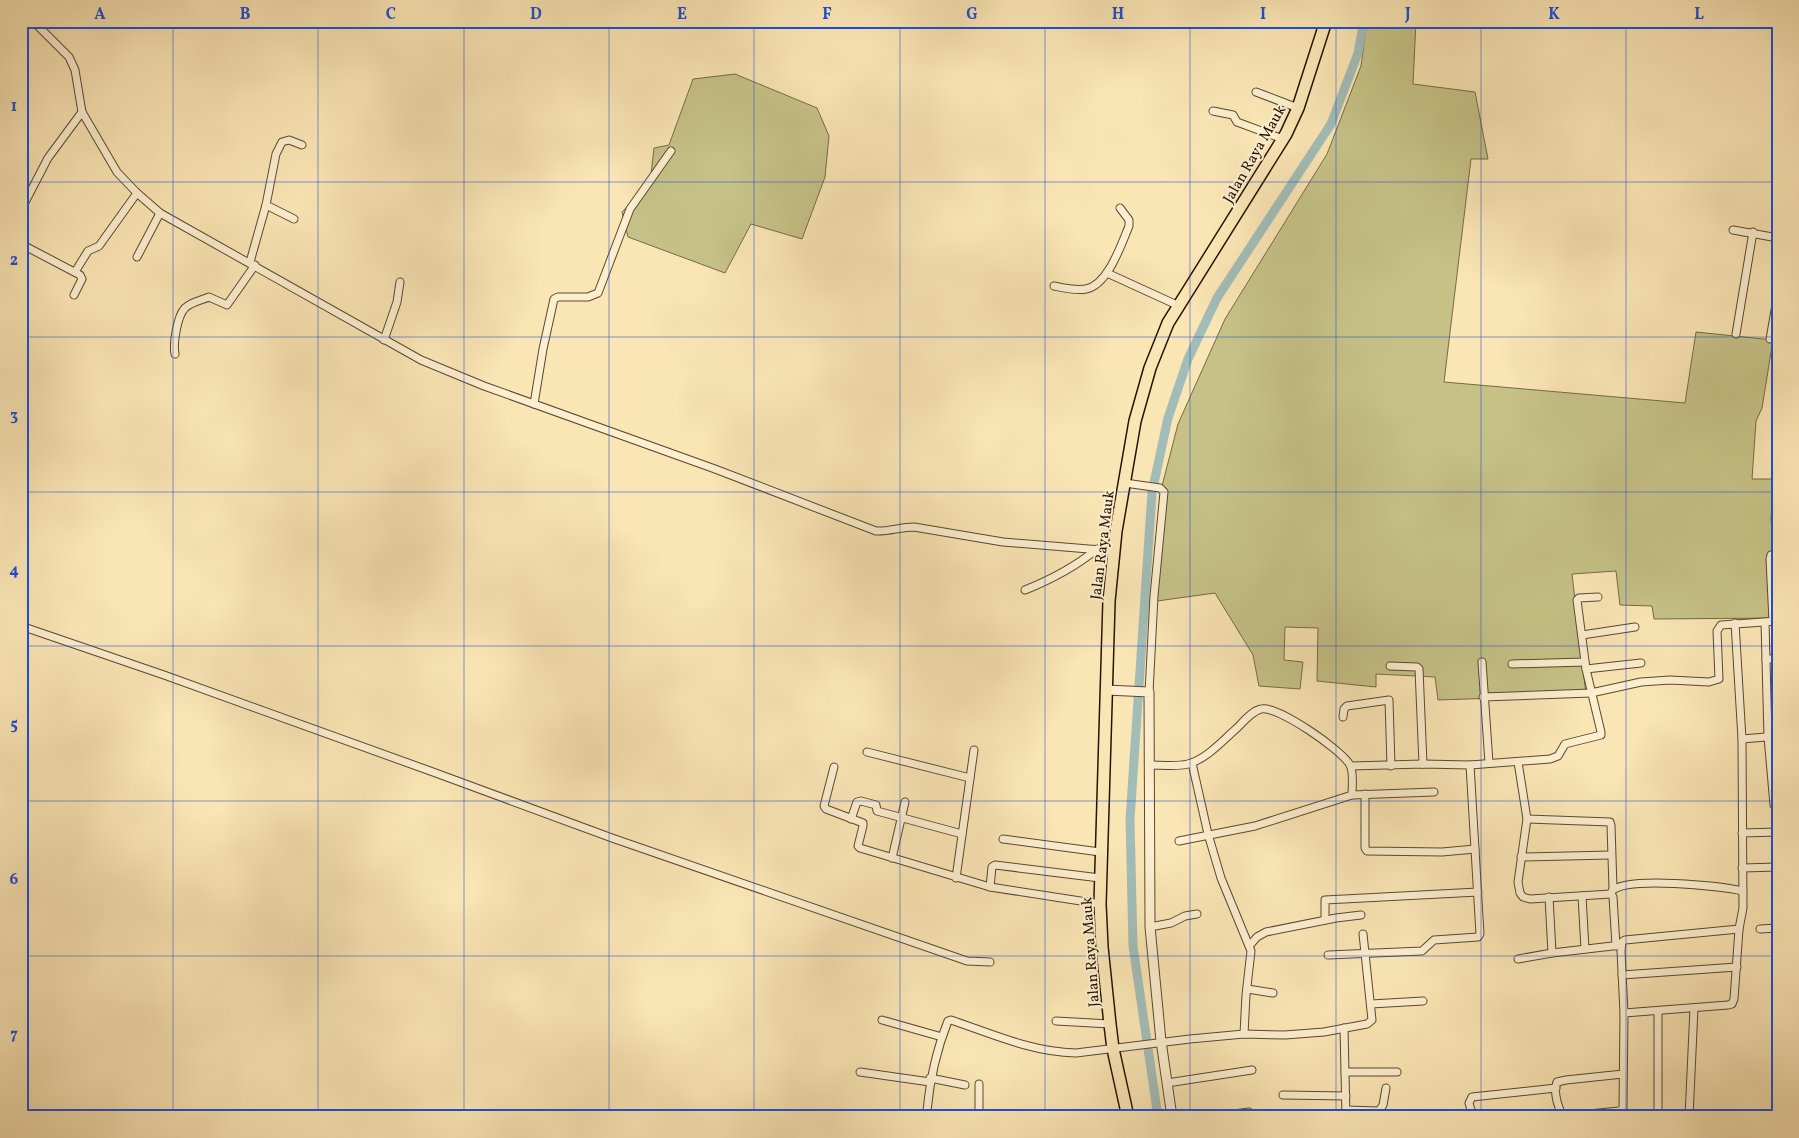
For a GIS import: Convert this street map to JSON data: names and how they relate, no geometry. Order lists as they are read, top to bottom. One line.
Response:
{"streets":{"main road":["Jalan Raya Mauk"]},"grid":{"columns":["A","B","C","D","E","F","G","H","I","J","K","L"],"rows":["1","2","3","4","5","6","7"]}}
